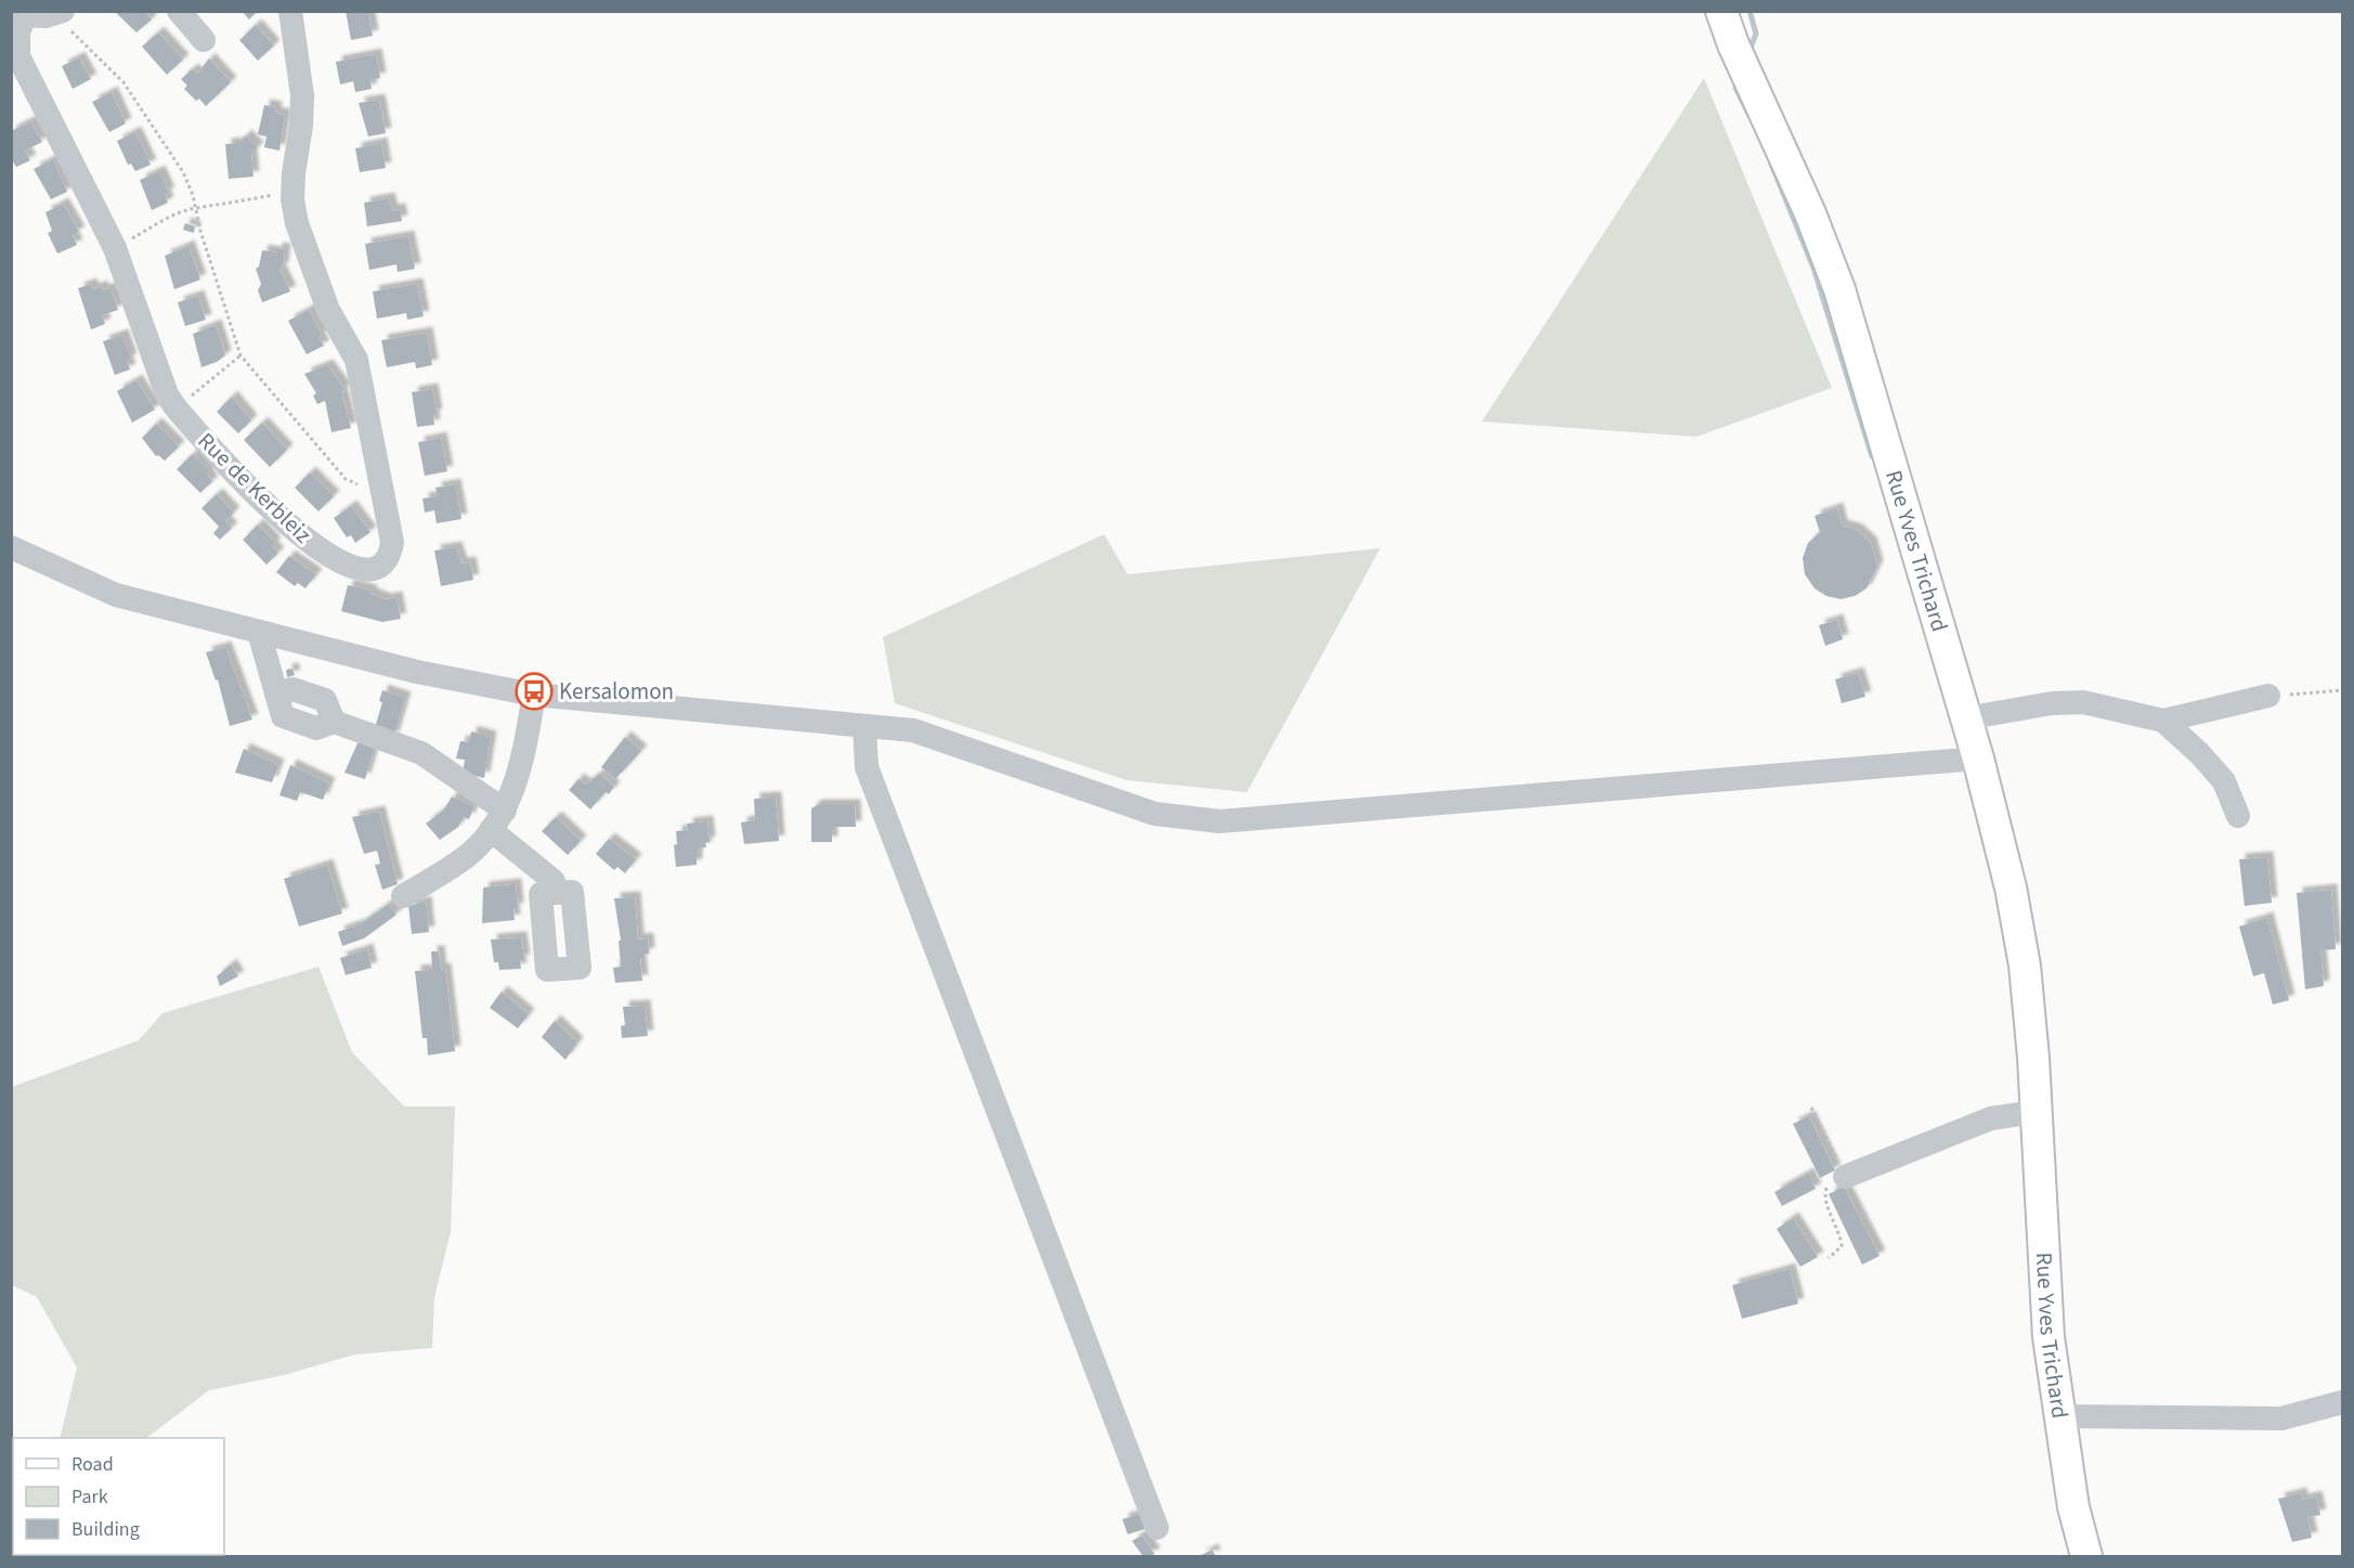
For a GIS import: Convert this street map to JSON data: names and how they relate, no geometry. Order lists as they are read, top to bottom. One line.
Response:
{"streets":{"main road":["Rue Yves Trichard"],"street":["Rue de Kerbleiz"]},"places":{"bus stop":["Kersalomon"]},"legend":["Road","Park","Building"]}
